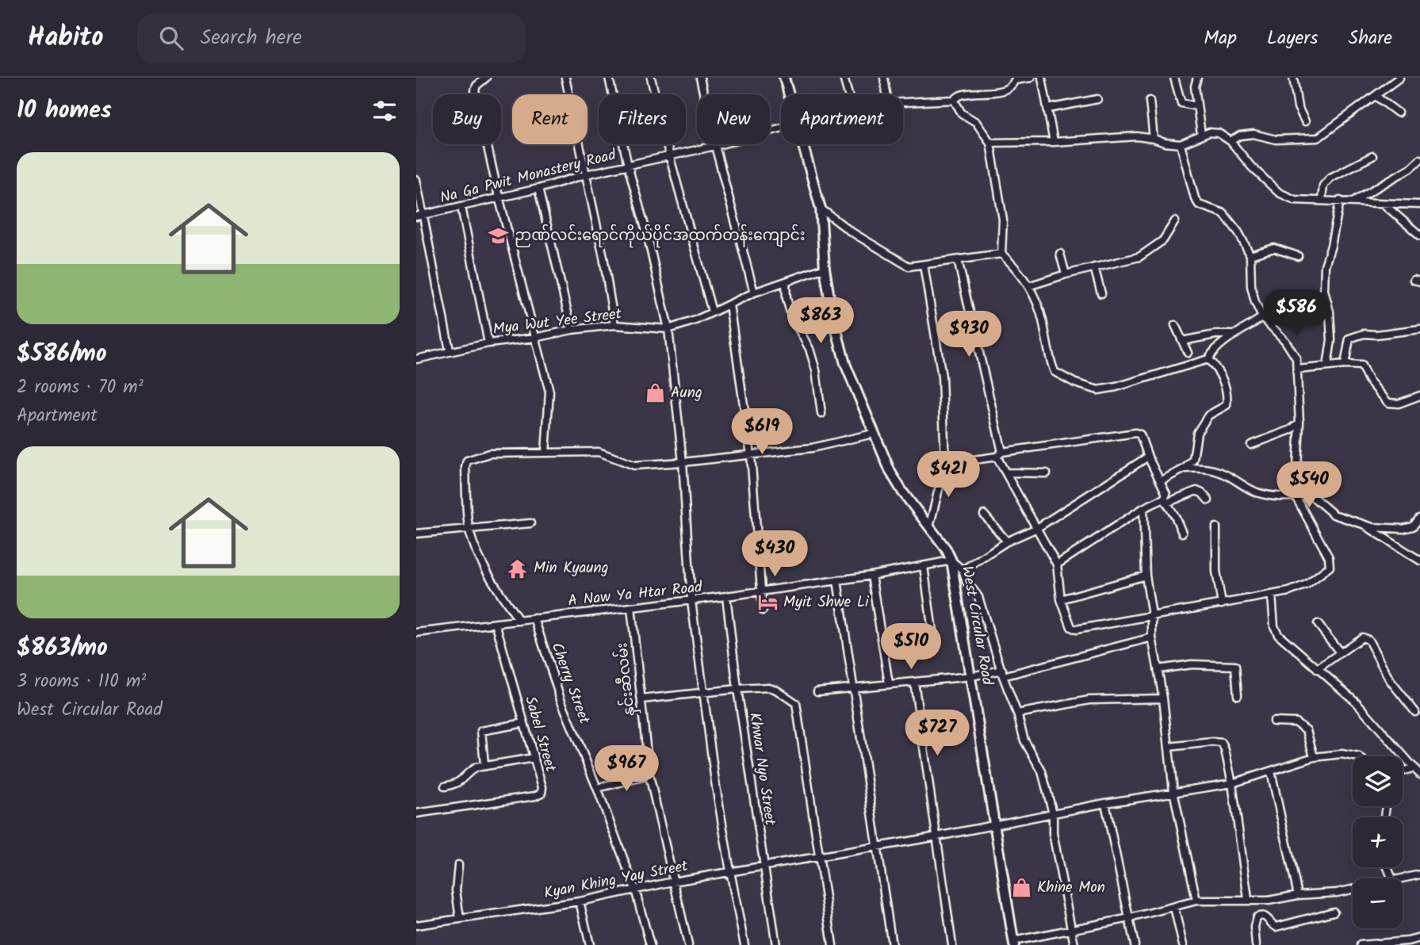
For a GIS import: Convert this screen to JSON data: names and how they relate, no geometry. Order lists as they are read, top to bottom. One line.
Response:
{"streets":{"street":["Na Ga Pwit Monastery Road","Mya Wut Yee Street","A Naw Ya Htar Road","West Circular Road","နှင်းဆီလမ်း","Cherry Street","Sabel Street","Khwar Nyo Street","Kyan Khing Yay Street"]},"crossings":[["Mya Wut Yee Street","West Circular Road"],["A Naw Ya Htar Road","West Circular Road"],["A Naw Ya Htar Road","နှင်းဆီလမ်း"],["A Naw Ya Htar Road","Cherry Street"],["A Naw Ya Htar Road","Sabel Street"],["A Naw Ya Htar Road","Khwar Nyo Street"],["West Circular Road","Kyan Khing Yay Street"],["နှင်းဆီလမ်း","Kyan Khing Yay Street"],["Cherry Street","Kyan Khing Yay Street"],["Khwar Nyo Street","Kyan Khing Yay Street"]],"places":{"school or university":["ဉာဏ်လင်းရောင်ကိုယ်ပိုင်အထက်တန်း‌ကျောင်း"],"shop":["Aung","Khine Mon"],"temple":["Min Kyaung"],"hotel":["Myit Shwe Li"]},"page":{"header":"Habito","search":"Search here","nav":["Map","Layers","Share"],"heading":"10 homes","chip":["Buy","Rent","Filters","New","Apartment"],"list":[{"name":"$586/mo","note":"2 rooms · 70 m² · Apartment"},{"name":"$863/mo","note":"3 rooms · 110 m² · West Circular Road"}],"price":["$586","$863","$930","$619","$421","$540","$430","$510","$727","$967"],"map_buttons":["+","−"]}}
